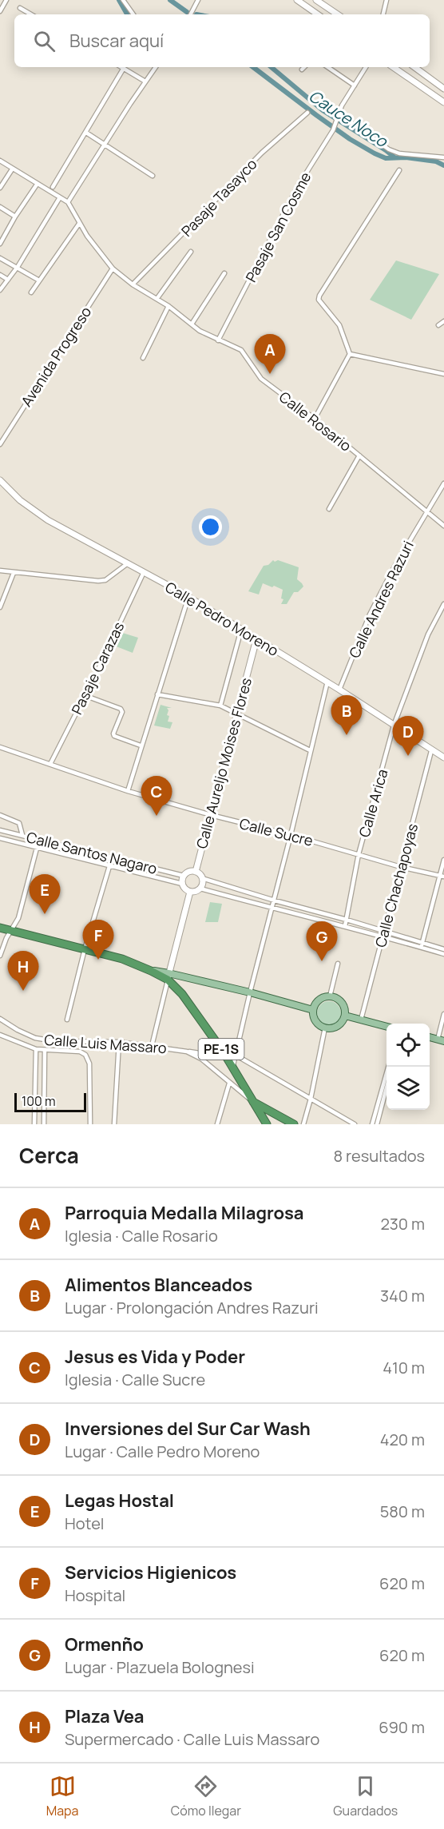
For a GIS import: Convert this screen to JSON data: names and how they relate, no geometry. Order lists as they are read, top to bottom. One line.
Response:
{"streets":{"highway":["PE-1S"],"main road":["Calle Pedro Moreno","Calle Aureljo Moises Flores"],"street":["Pasaje Tasayco","Pasaje San Cosme","Avenida Progreso","Calle Rosario","Calle Andres Razuri","Pasaje Carazas","Calle Arica","Calle Sucre","Calle Santos Nagaro","Calle Chachapoyas","Calle Luis Massaro"]},"crossings":[["Pasaje Tasayco","Calle Rosario"],["Pasaje San Cosme","Calle Rosario"],["Avenida Progreso","Calle Rosario"],["Calle Rosario","Calle Andres Razuri"],["Calle Andres Razuri","Calle Pedro Moreno"],["Calle Pedro Moreno","Pasaje Carazas"],["Calle Pedro Moreno","Calle Aureljo Moises Flores"],["Calle Pedro Moreno","Calle Arica"],["Calle Pedro Moreno","Calle Chachapoyas"],["Pasaje Carazas","Calle Sucre"],["Calle Aureljo Moises Flores","Calle Sucre"],["Calle Aureljo Moises Flores","Calle Santos Nagaro"],["Calle Arica","Calle Sucre"],["Calle Sucre","Calle Chachapoyas"],["Calle Luis Massaro","PE-1S"]],"water":["Cauce Noco"],"scale_bar":"100 m","page":{"search":"Buscar aquí","pins":["A","B","D","C","E","F","G","H"],"scale":"100 m","heading":["Cerca","8 resultados"],"list":[{"mark":"A","name":"Parroquia Medalla Milagrosa","note":"Iglesia · Calle Rosario","value":"230 m"},{"mark":"B","name":"Alimentos Blanceados","note":"Lugar · Prolongación Andres Razuri","value":"340 m"},{"mark":"C","name":"Jesus es Vida y Poder","note":"Iglesia · Calle Sucre","value":"410 m"},{"mark":"D","name":"Inversiones del Sur Car Wash","note":"Lugar · Calle Pedro Moreno","value":"420 m"},{"mark":"E","name":"Legas Hostal","note":"Hotel","value":"580 m"},{"mark":"F","name":"Servicios Higienicos","note":"Hospital","value":"620 m"},{"mark":"G","name":"Ormenño","note":"Lugar · Plazuela Bolognesi","value":"620 m"},{"mark":"H","name":"Plaza Vea","note":"Supermercado · Calle Luis Massaro","value":"690 m"}],"nav":["Mapa","Cómo llegar","Guardados"]}}
